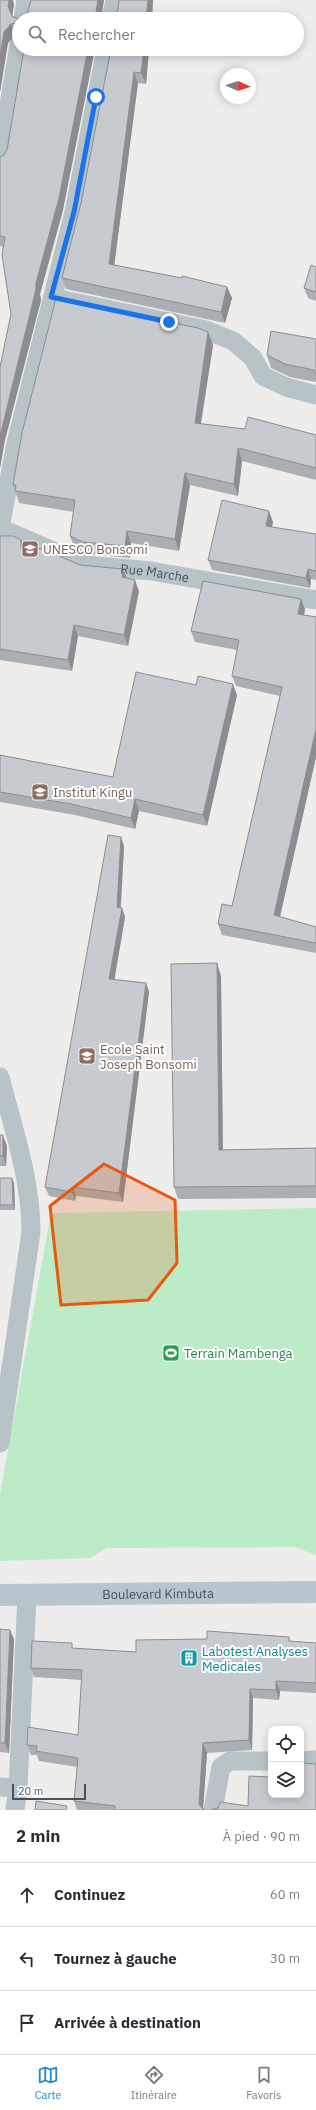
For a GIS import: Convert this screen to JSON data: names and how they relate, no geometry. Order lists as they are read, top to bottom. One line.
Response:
{"streets":{"street":["Rue Marche","Boulevard Kimbuta"]},"places":{"school or university":["UNESCO Bonsomi","Institut Kingu","Ecole Saint Joseph Bonsomi"],"sports":["Terrain Mambenga"],"building":["Labotest Analyses Medicales"]},"scale_bar":"20 m","north":"right","page":{"search":"Rechercher","scale":"20 m","heading":["2 min","À pied · 90 m"],"list":[["Continuez","60 m"],["Tournez à gauche","30 m"],"Arrivée à destination"],"nav":["Carte","Itinéraire","Favoris"]}}
